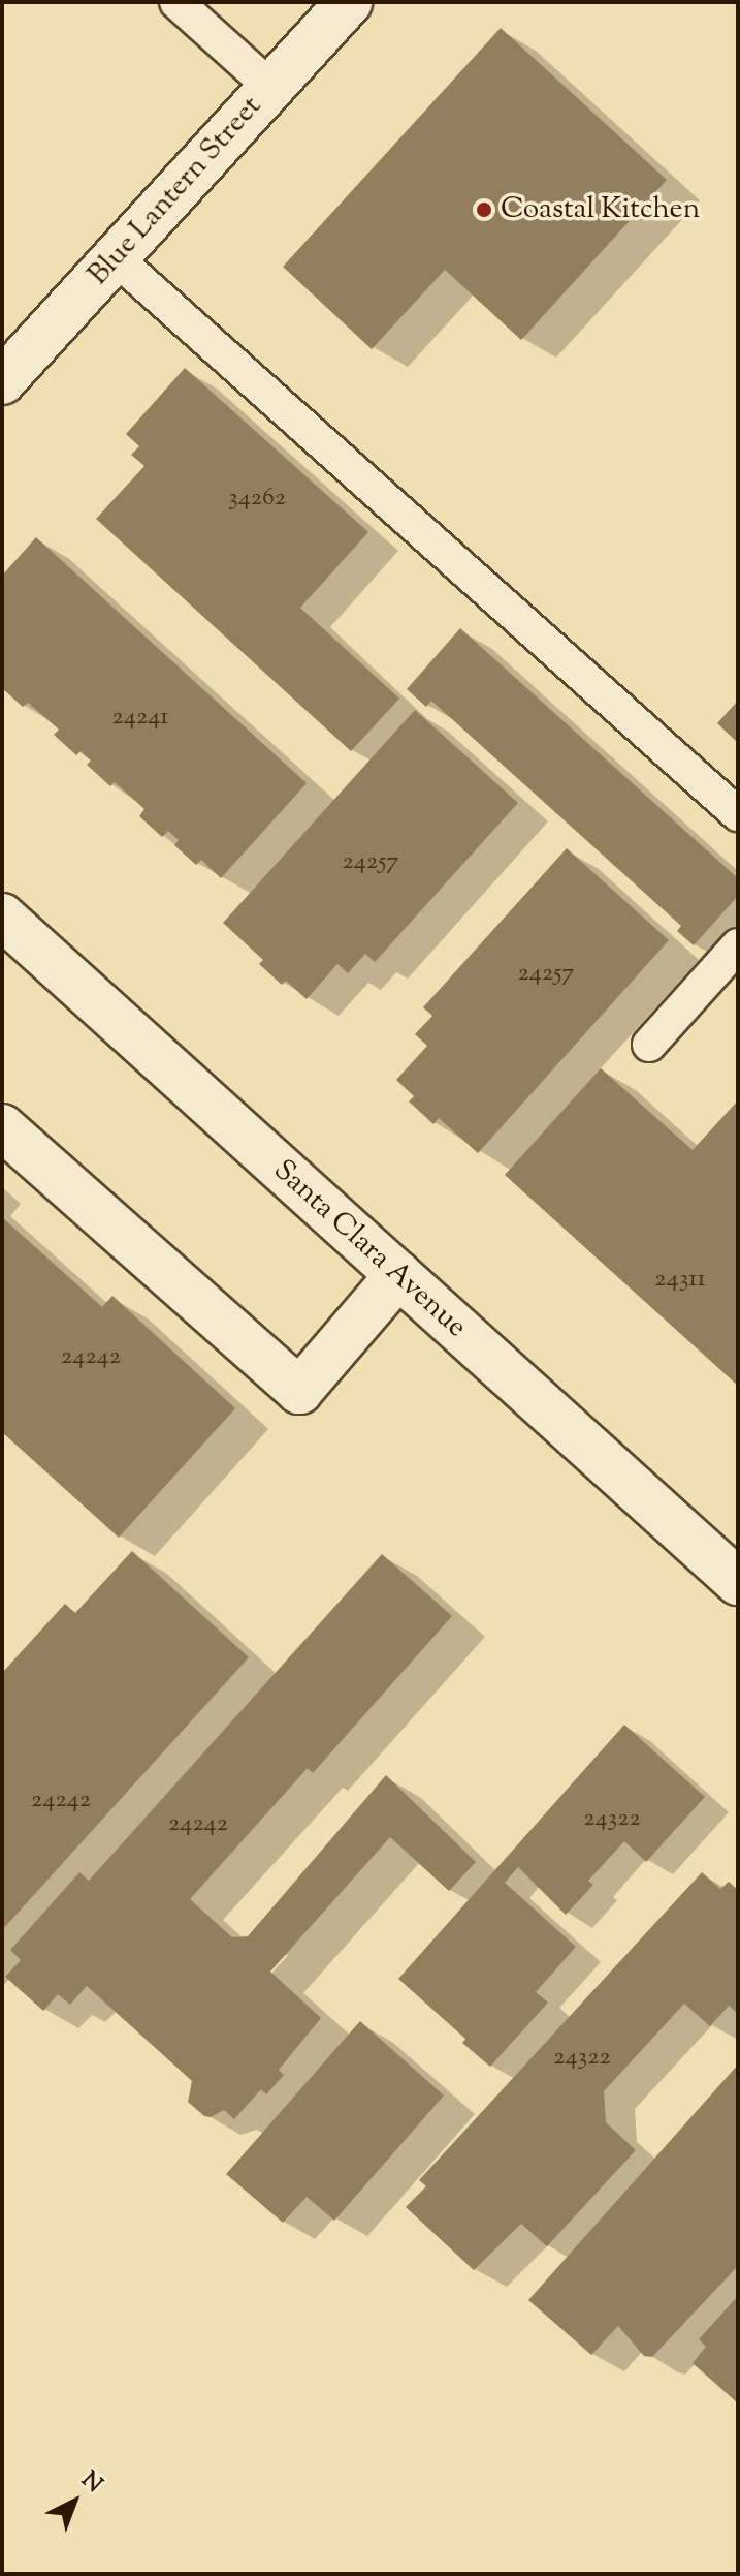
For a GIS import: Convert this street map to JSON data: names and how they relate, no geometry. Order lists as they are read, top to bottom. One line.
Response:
{"streets":{"street":["Blue Lantern Street","Santa Clara Avenue"]},"places":["Coastal Kitchen"],"house_numbers":["34262","24241","24257","24257","24311","24242","24242","24322","24242","24322"],"north":"top right"}
